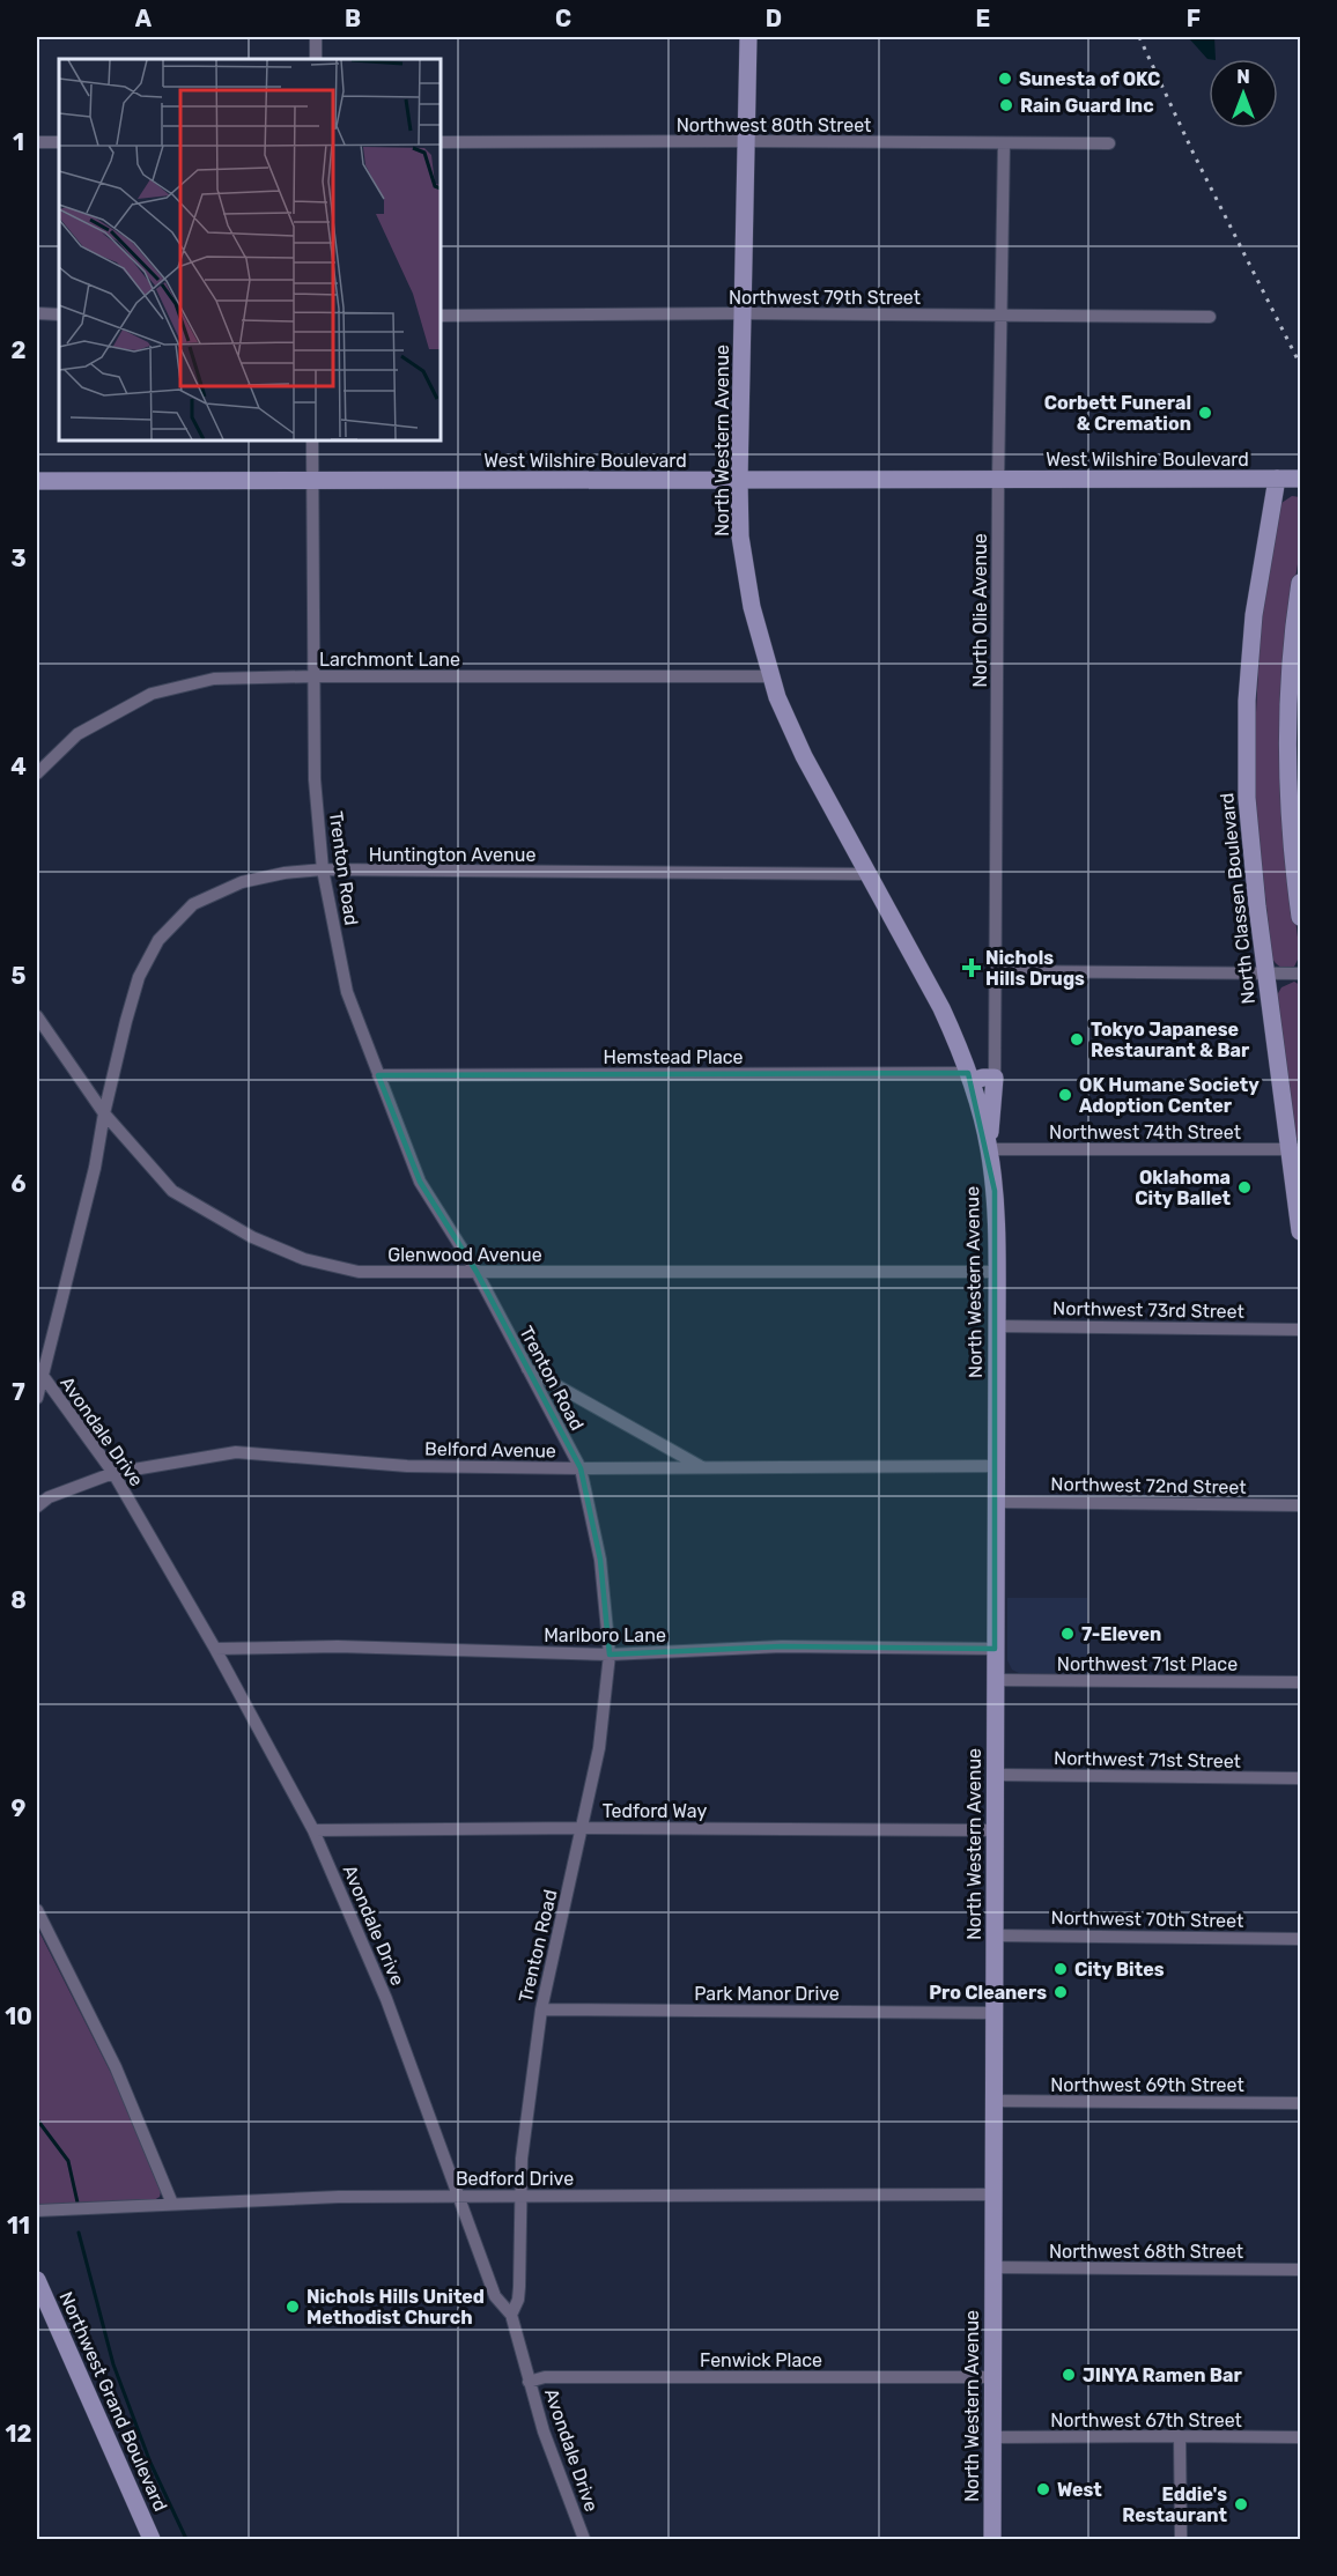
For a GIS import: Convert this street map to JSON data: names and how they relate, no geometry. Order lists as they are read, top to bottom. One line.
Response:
{"streets":{"main road":["North Western Avenue","West Wilshire Boulevard","North Classen Boulevard","Northwest Grand Boulevard"],"street":["Northwest 80th Street","Northwest 79th Street","North Olie Avenue","Larchmont Lane","Huntington Avenue","Trenton Road","Hemstead Place","Northwest 74th Street","Glenwood Avenue","Northwest 73rd Street","Avondale Drive","Belford Avenue","Northwest 72nd Street","Marlboro Lane","Northwest 71st Place","Northwest 71st Street","Tedford Way","Northwest 70th Street","Park Manor Drive","Northwest 69th Street","Bedford Drive","Northwest 68th Street","Fenwick Place","Northwest 67th Street"]},"crossings":[["Northwest 80th Street","North Western Avenue"],["Northwest 80th Street","North Olie Avenue"],["Northwest 79th Street","North Western Avenue"],["Northwest 79th Street","North Olie Avenue"],["North Western Avenue","West Wilshire Boulevard"],["North Western Avenue","Larchmont Lane"],["North Western Avenue","Huntington Avenue"],["North Western Avenue","Hemstead Place"],["North Western Avenue","Northwest 74th Street"],["North Western Avenue","Glenwood Avenue"],["North Western Avenue","Northwest 73rd Street"],["North Western Avenue","Belford Avenue"],["North Western Avenue","Northwest 72nd Street"],["North Western Avenue","Marlboro Lane"],["North Western Avenue","Northwest 71st Place"],["North Western Avenue","Northwest 71st Street"],["North Western Avenue","Tedford Way"],["North Western Avenue","Northwest 70th Street"],["North Western Avenue","Park Manor Drive"],["North Western Avenue","Northwest 69th Street"],["North Western Avenue","Bedford Drive"],["North Western Avenue","Northwest 68th Street"],["North Western Avenue","Fenwick Place"],["North Western Avenue","Northwest 67th Street"],["West Wilshire Boulevard","North Olie Avenue"],["West Wilshire Boulevard","Trenton Road"],["West Wilshire Boulevard","North Classen Boulevard"],["Larchmont Lane","Trenton Road"],["Huntington Avenue","Trenton Road"],["Huntington Avenue","Glenwood Avenue"],["Huntington Avenue","Avondale Drive"],["Trenton Road","Hemstead Place"],["Trenton Road","Glenwood Avenue"],["Trenton Road","Avondale Drive"],["Trenton Road","Belford Avenue"],["Trenton Road","Marlboro Lane"],["Trenton Road","Tedford Way"],["Trenton Road","Park Manor Drive"],["Trenton Road","Bedford Drive"],["North Classen Boulevard","Northwest 74th Street"],["Avondale Drive","Belford Avenue"],["Avondale Drive","Marlboro Lane"],["Avondale Drive","Tedford Way"],["Avondale Drive","Bedford Drive"],["Avondale Drive","Fenwick Place"]],"places":{"other":["Sunesta of OKC","Rain Guard Inc","Corbett Funeral & Cremation","Tokyo Japanese Restaurant & Bar","OK Humane Society Adoption Center","Oklahoma City Ballet","7-Eleven","City Bites","Pro Cleaners","Nichols Hills United Methodist Church","JINYA Ramen Bar","West","Eddie's Restaurant"],"health":["Nichols Hills Drugs"]},"north":"top","grid":{"columns":["A","B","C","D","E","F"],"rows":["1","2","3","4","5","6","7","8","9","10","11","12"]}}
